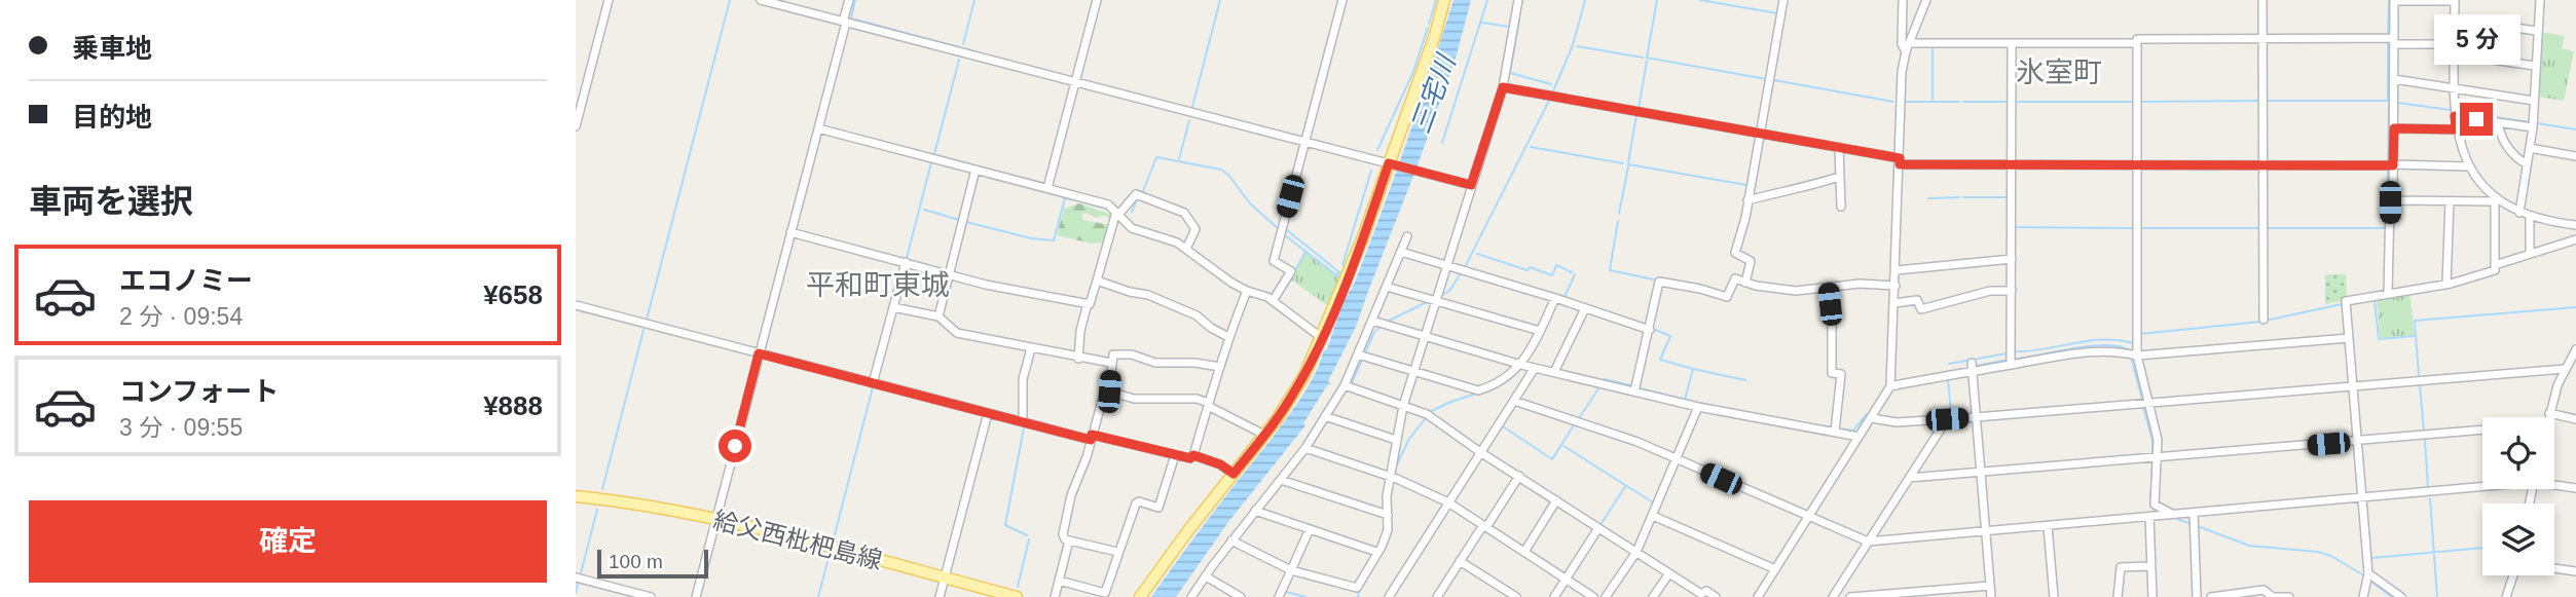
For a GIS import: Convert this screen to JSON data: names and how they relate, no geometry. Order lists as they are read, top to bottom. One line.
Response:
{"streets":{"main road":["給父西枇杷島線"]},"districts":["氷室町","平和町東城"],"water":["三宅川"],"scale_bar":"100 m","page":{"banner":["乗車地","目的地"],"bubble":"5 分","heading":"車両を選択","list":[{"name":"エコノミー","note":"2 分 · 09:54","value":"¥658"},{"name":"コンフォート","note":"3 分 · 09:55","value":"¥888"}],"buttons":"確定","scale":"100 m"}}
